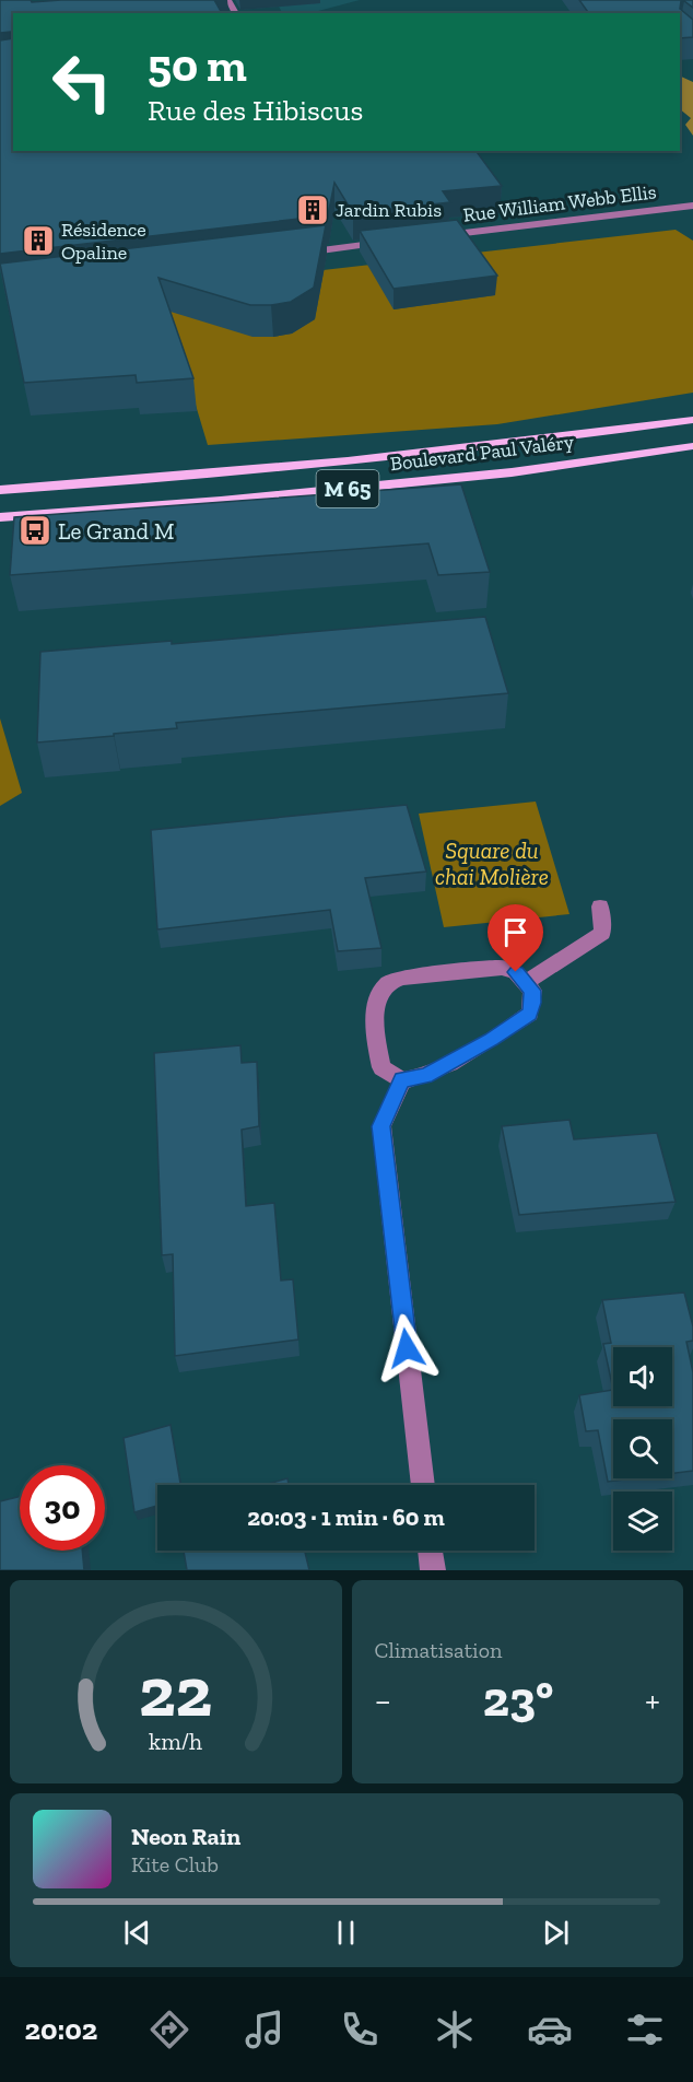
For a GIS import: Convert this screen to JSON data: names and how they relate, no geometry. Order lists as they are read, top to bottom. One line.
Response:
{"streets":{"main road":["Boulevard Paul Valéry","M 65"],"street":["Rue William Webb Ellis"]},"parks":["Square du chai Molière"],"places":{"building":["Jardin Rubis","Résidence Opaline"],"bus stop":["Le Grand M"]},"page":{"turn":["50 m","Rue des Hibiscus"],"limit":"30","trip":"20:03 · 1 min · 60 m","tile":"Climatisation","heat":["−","23°","+"],"song":["Neon Rain","Kite Club"],"tabs":"20:02","gauge":["22","km/h"]}}
